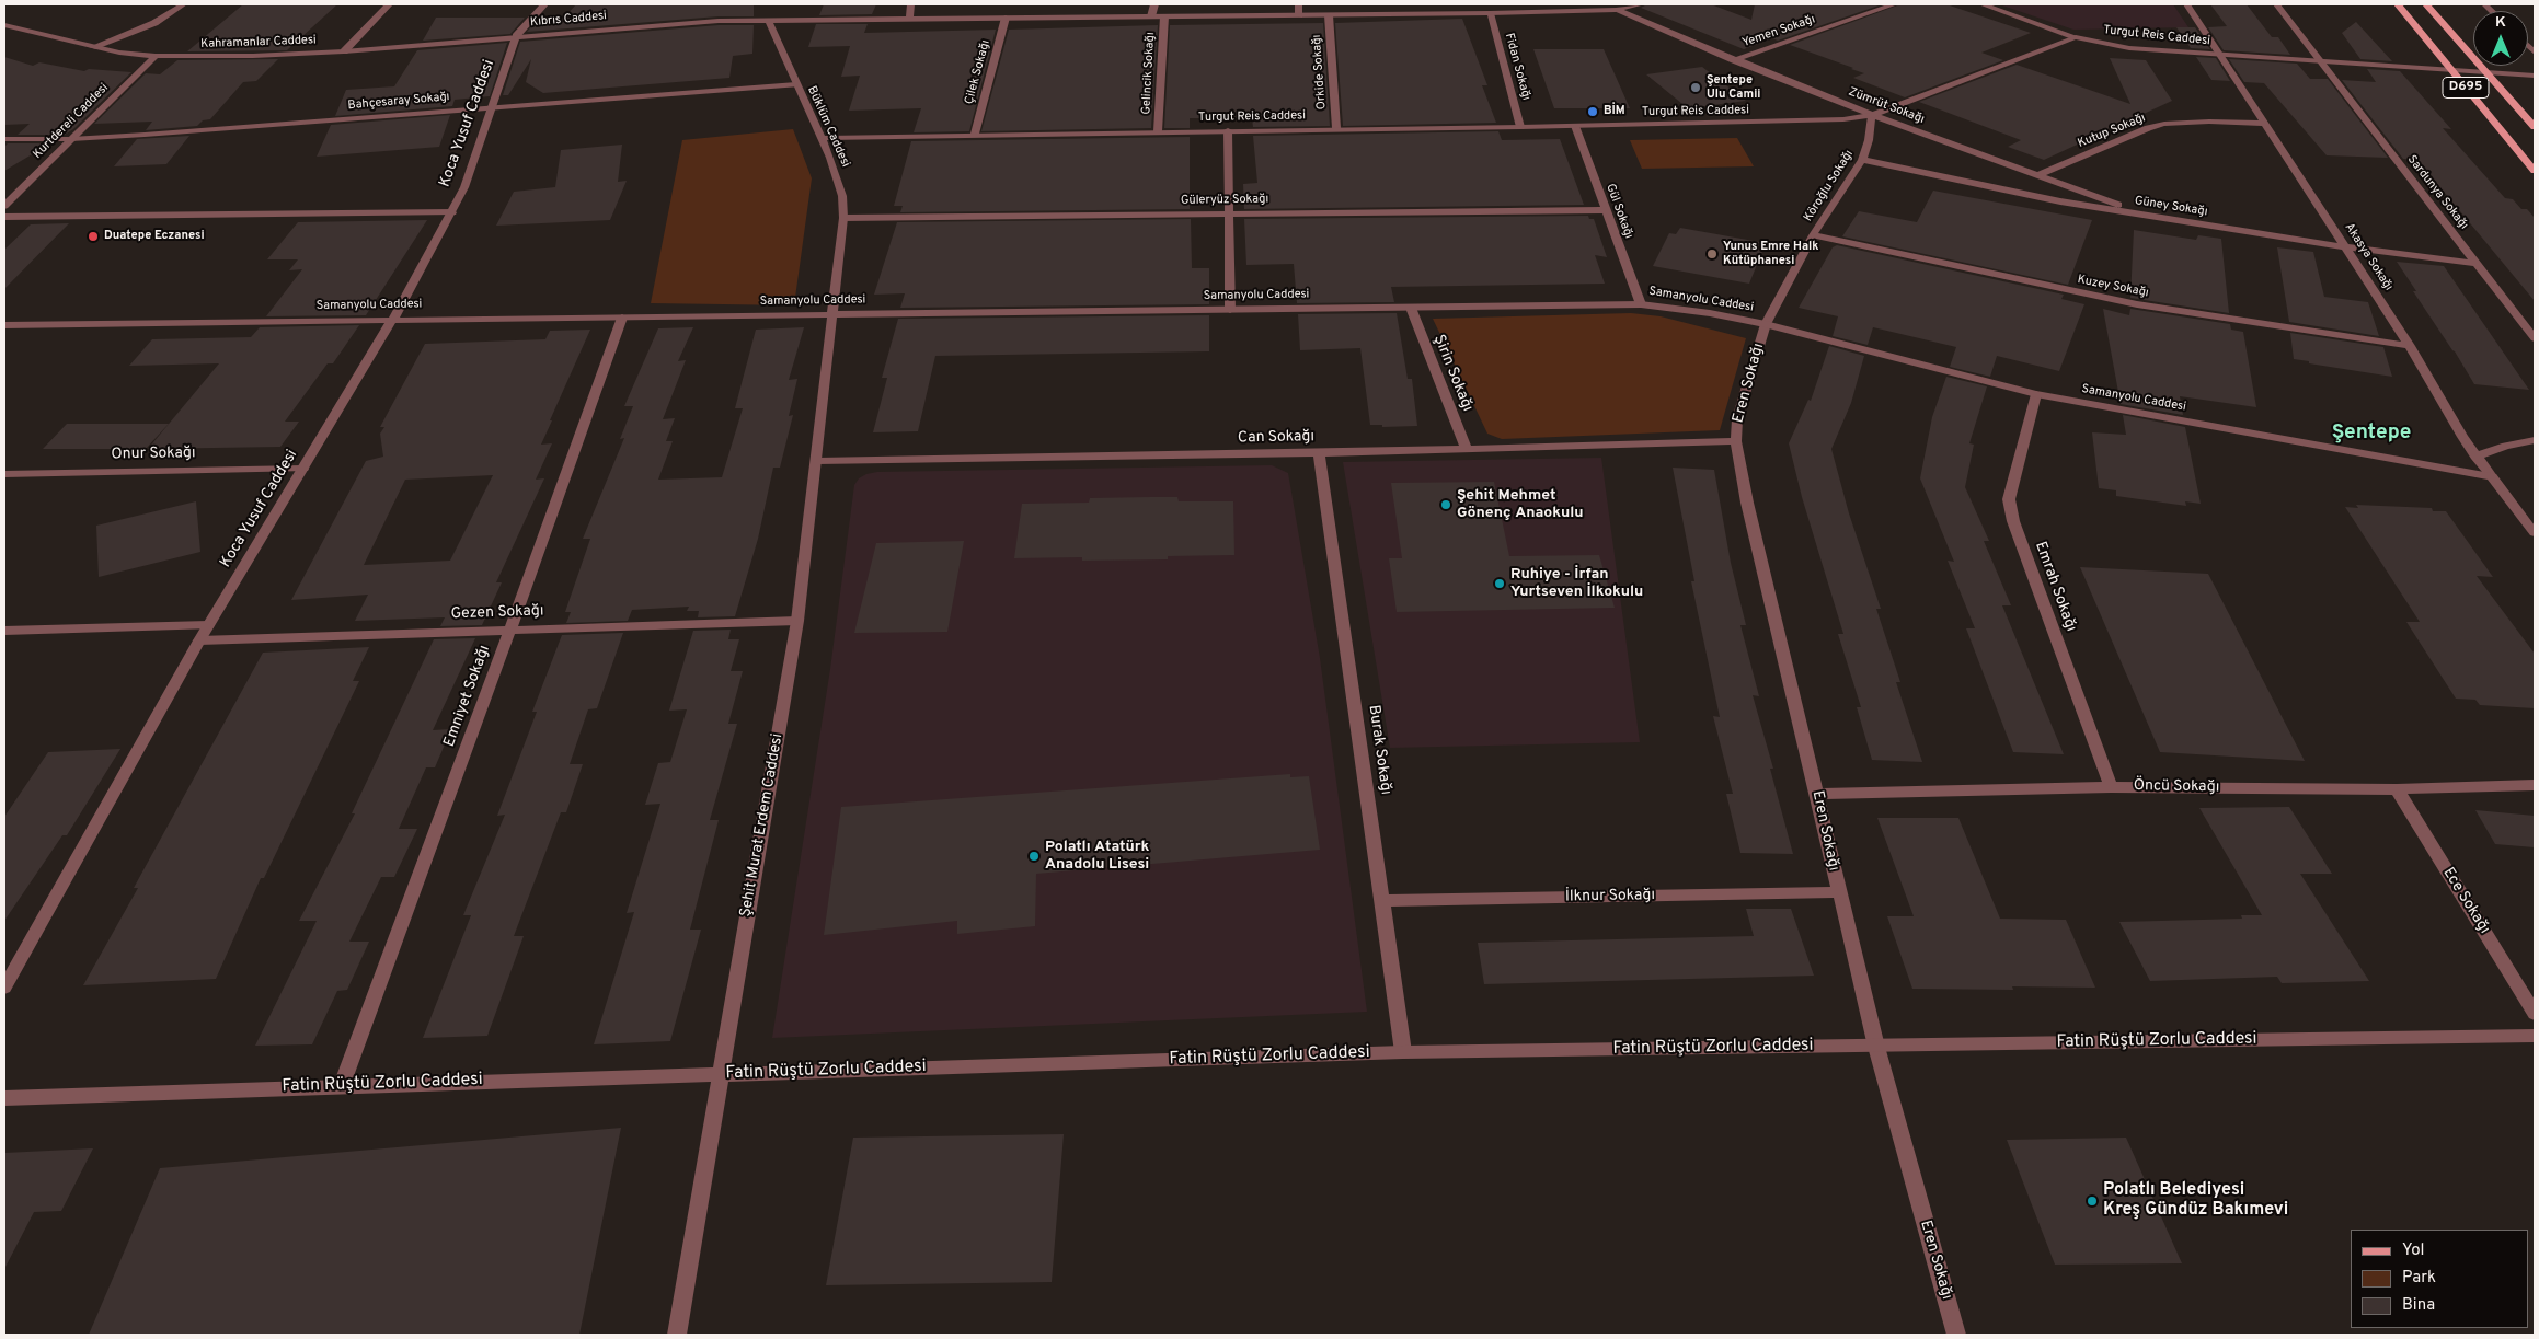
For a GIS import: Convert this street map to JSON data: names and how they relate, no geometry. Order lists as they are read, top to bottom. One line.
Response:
{"streets":{"main road":["D695"],"street":["Kıbrıs Caddesi","Yemen Sokağı","Turgut Reis Caddesi","Kahramanlar Caddesi","Fidan Sokağı","Çilek Sokağı","Orkide Sokağı","Gelincik Sokağı","Bahçesaray Sokağı","Zümrüt Sokağı","Kurtdereli Caddesi","Koca Yusuf Caddesi","Büklüm Caddesi","Kutup Sokağı","Köroğlu Sokağı","Sardunya Sokağı","Güleryüz Sokağı","Güney Sokağı","Gül Sokağı","Akasya Sokağı","Kuzey Sokağı","Samanyolu Caddesi","Şirin Sokağı","Eren Sokağı","Can Sokağı","Onur Sokağı","Emrah Sokağı","Gezen Sokağı","Emniyet Sokağı","Burak Sokağı","Öncü Sokağı","Şehit Murat Erdem Caddesi","İlknur Sokağı","Ece Sokağı","Fatin Rüştü Zorlu Caddesi"]},"crossings":[["Kıbrıs Caddesi","Kahramanlar Caddesi"],["Kıbrıs Caddesi","Fidan Sokağı"],["Kıbrıs Caddesi","Çilek Sokağı"],["Kıbrıs Caddesi","Orkide Sokağı"],["Kıbrıs Caddesi","Gelincik Sokağı"],["Kıbrıs Caddesi","Zümrüt Sokağı"],["Kıbrıs Caddesi","Koca Yusuf Caddesi"],["Kıbrıs Caddesi","Büklüm Caddesi"],["Yemen Sokağı","Zümrüt Sokağı"],["Turgut Reis Caddesi","Fidan Sokağı"],["Turgut Reis Caddesi","Çilek Sokağı"],["Turgut Reis Caddesi","Orkide Sokağı"],["Turgut Reis Caddesi","Gelincik Sokağı"],["Turgut Reis Caddesi","D695"],["Turgut Reis Caddesi","Zümrüt Sokağı"],["Turgut Reis Caddesi","Büklüm Caddesi"],["Turgut Reis Caddesi","Köroğlu Sokağı"],["Turgut Reis Caddesi","Sardunya Sokağı"],["Turgut Reis Caddesi","Gül Sokağı"],["Turgut Reis Caddesi","Akasya Sokağı"],["Kahramanlar Caddesi","Kurtdereli Caddesi"],["Kahramanlar Caddesi","Koca Yusuf Caddesi"],["Bahçesaray Sokağı","Kurtdereli Caddesi"],["Bahçesaray Sokağı","Koca Yusuf Caddesi"],["Bahçesaray Sokağı","Büklüm Caddesi"],["Zümrüt Sokağı","Kutup Sokağı"],["Zümrüt Sokağı","Köroğlu Sokağı"],["Zümrüt Sokağı","Güney Sokağı"],["Koca Yusuf Caddesi","Samanyolu Caddesi"],["Koca Yusuf Caddesi","Onur Sokağı"],["Koca Yusuf Caddesi","Gezen Sokağı"],["Büklüm Caddesi","Güleryüz Sokağı"],["Büklüm Caddesi","Samanyolu Caddesi"],["Büklüm Caddesi","Şehit Murat Erdem Caddesi"],["Kutup Sokağı","Akasya Sokağı"],["Köroğlu Sokağı","Güney Sokağı"],["Köroğlu Sokağı","Kuzey Sokağı"],["Köroğlu Sokağı","Samanyolu Caddesi"],["Köroğlu Sokağı","Eren Sokağı"],["Sardunya Sokağı","Güney Sokağı"],["Güleryüz Sokağı","Gül Sokağı"],["Güney Sokağı","Akasya Sokağı"],["Gül Sokağı","Samanyolu Caddesi"],["Akasya Sokağı","Kuzey Sokağı"],["Akasya Sokağı","Samanyolu Caddesi"],["Samanyolu Caddesi","Şirin Sokağı"],["Samanyolu Caddesi","Eren Sokağı"],["Samanyolu Caddesi","Emrah Sokağı"],["Samanyolu Caddesi","Emniyet Sokağı"],["Samanyolu Caddesi","Şehit Murat Erdem Caddesi"],["Şirin Sokağı","Can Sokağı"],["Eren Sokağı","Can Sokağı"],["Eren Sokağı","Öncü Sokağı"],["Eren Sokağı","İlknur Sokağı"],["Eren Sokağı","Fatin Rüştü Zorlu Caddesi"],["Can Sokağı","Burak Sokağı"],["Can Sokağı","Şehit Murat Erdem Caddesi"],["Emrah Sokağı","Öncü Sokağı"],["Gezen Sokağı","Emniyet Sokağı"],["Gezen Sokağı","Şehit Murat Erdem Caddesi"],["Emniyet Sokağı","Fatin Rüştü Zorlu Caddesi"],["Burak Sokağı","İlknur Sokağı"],["Burak Sokağı","Fatin Rüştü Zorlu Caddesi"],["Öncü Sokağı","Ece Sokağı"],["Şehit Murat Erdem Caddesi","Fatin Rüştü Zorlu Caddesi"]],"districts":["Şentepe"],"places":["Şentepe Ulu Camii","BİM","Duatepe Eczanesi","Yunus Emre Halk Kütüphanesi","Şehit Mehmet Gönenç Anaokulu","Ruhiye - İrfan Yurtseven İlkokulu","Polatlı Atatürk Anadolu Lisesi","Polatlı Belediyesi Kreş Gündüz Bakımevi"],"legend":["Yol","Park","Bina"],"north":"top"}
